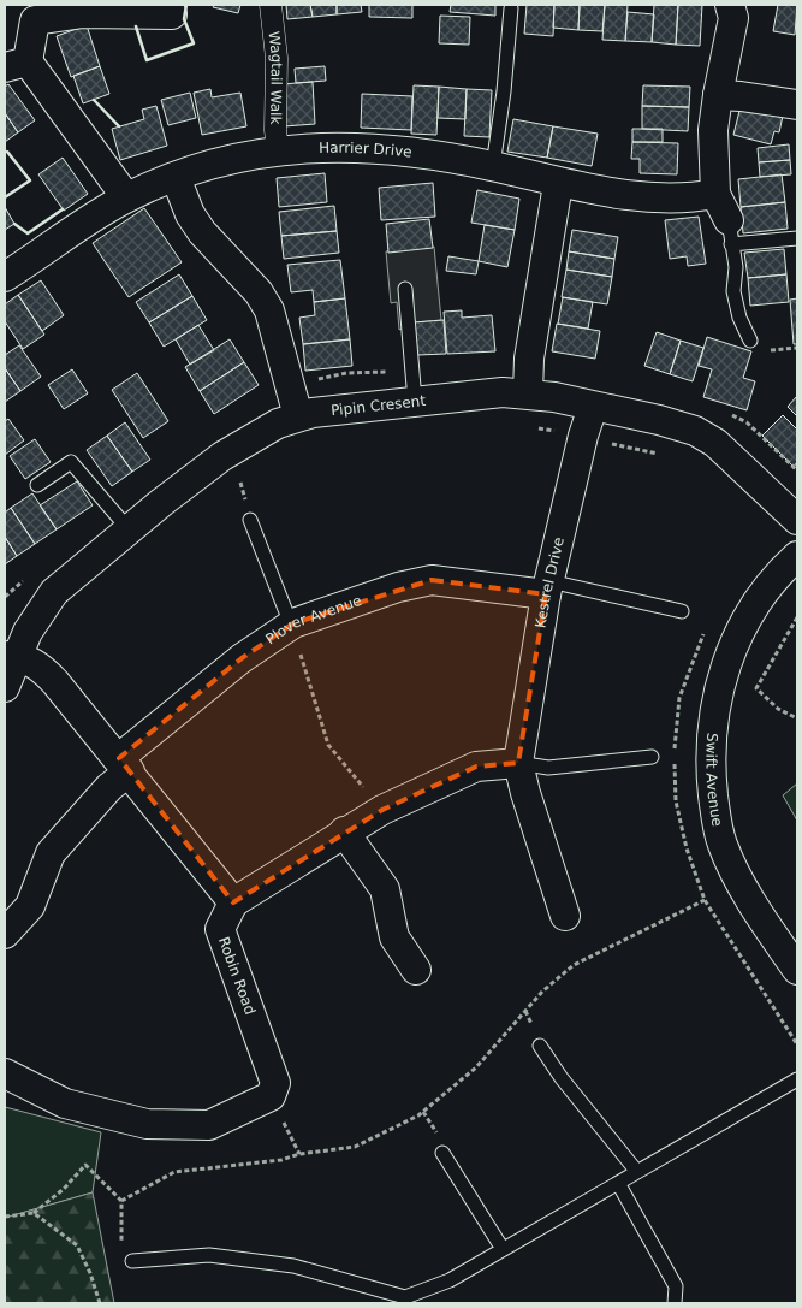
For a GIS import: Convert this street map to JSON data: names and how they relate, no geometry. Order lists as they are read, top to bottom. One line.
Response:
{"streets":{"street":["Wagtail Walk","Harrier Drive","Pipin Cresent","Kestrel Drive","Plover Avenue","Swift Avenue","Robin Road"]},"crossings":[["Wagtail Walk","Harrier Drive"],["Pipin Cresent","Kestrel Drive"],["Kestrel Drive","Plover Avenue"]]}
